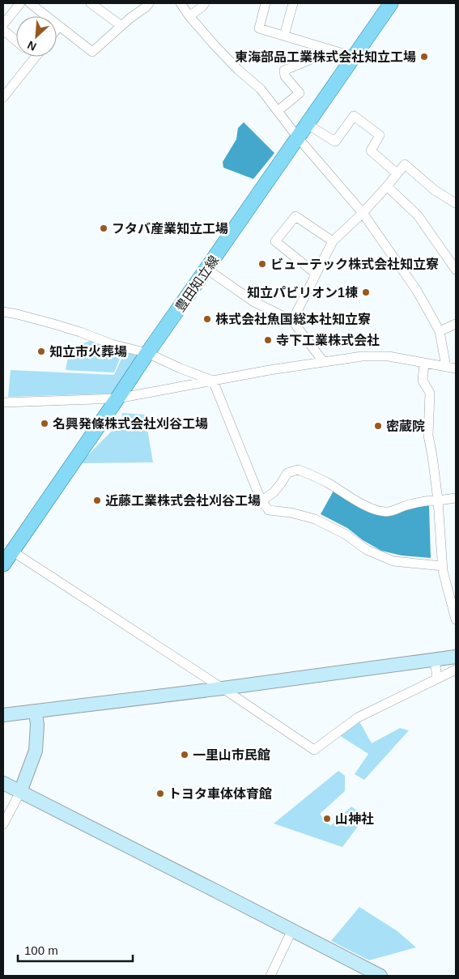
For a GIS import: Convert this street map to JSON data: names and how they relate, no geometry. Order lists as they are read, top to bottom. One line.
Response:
{"streets":{"main road":["豊田知立線"]},"places":["東海部品工業株式会社知立工場","フタバ産業知立工場","ビューテック株式会社知立寮","知立パビリオン1棟","株式会社魚国総本社知立寮","寺下工業株式会社","知立市火葬場","名興発條株式会社刈谷工場","密蔵院","近藤工業株式会社刈谷工場","一里山市民館","トヨタ車体体育館","山神社"],"scale_bar":"100 m","north":"bottom left"}
